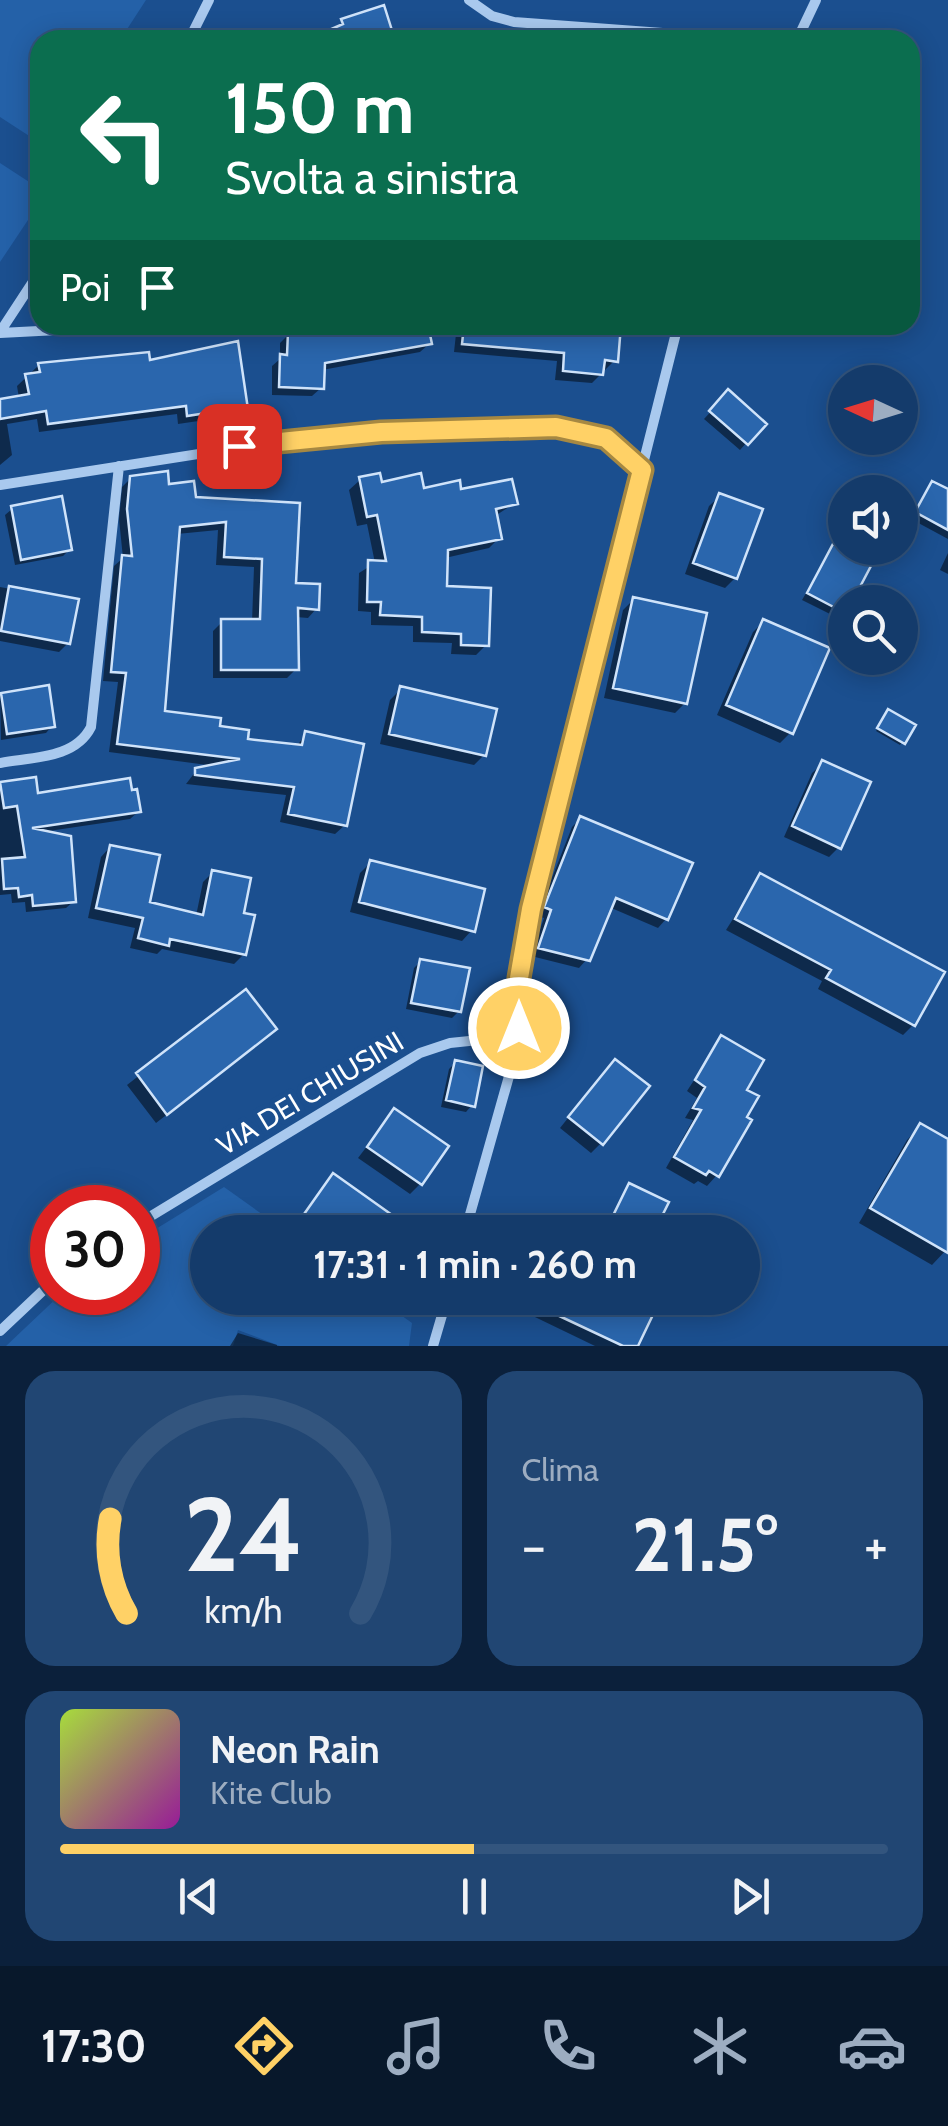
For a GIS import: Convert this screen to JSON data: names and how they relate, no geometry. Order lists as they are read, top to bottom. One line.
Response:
{"streets":{"street":["VIA DEI CHIUSINI"]},"north":"left","page":{"turn":["150 m","Svolta a sinistra"],"then":"Poi","limit":"30","trip":"17:31 · 1 min · 260 m","tile":"Clima","heat":["−","21.5°","+"],"song":["Neon Rain","Kite Club"],"tabs":"17:30","gauge":["24","km/h"]}}
